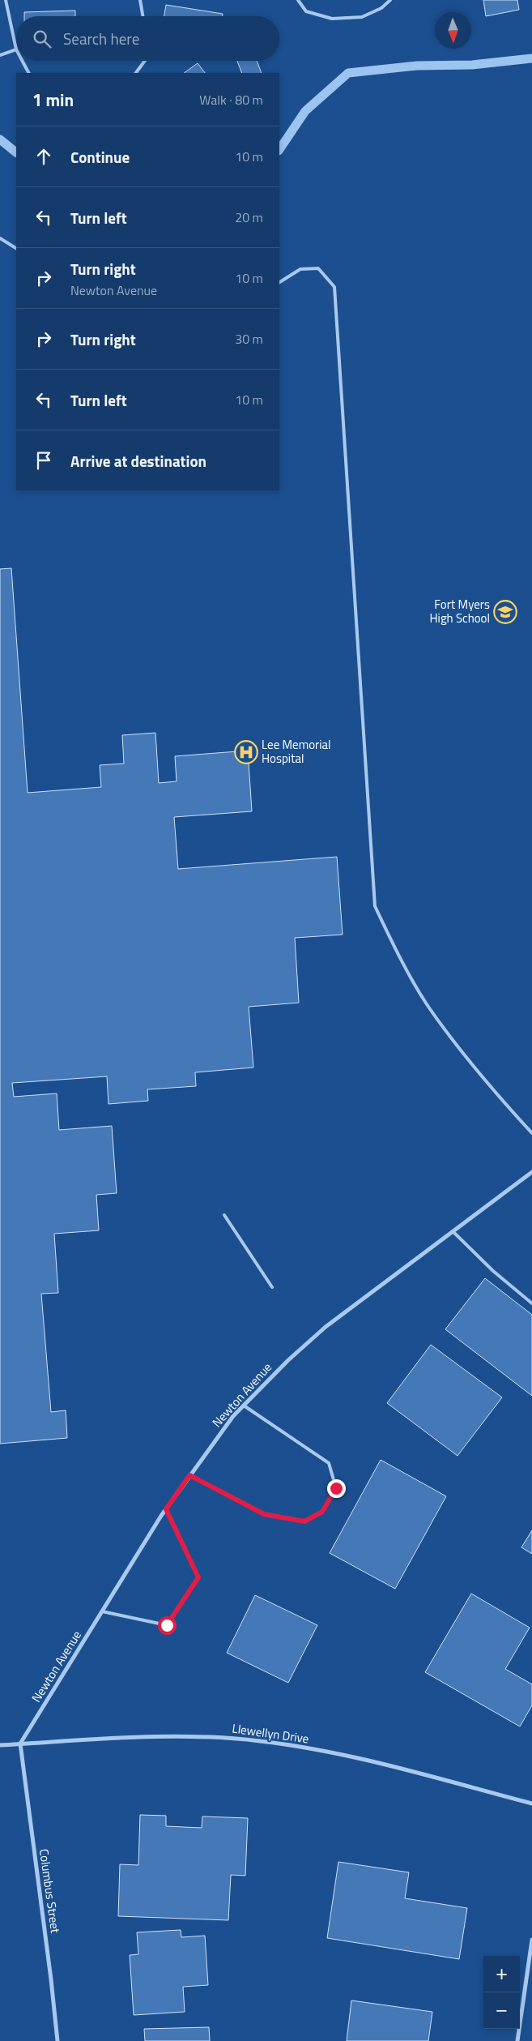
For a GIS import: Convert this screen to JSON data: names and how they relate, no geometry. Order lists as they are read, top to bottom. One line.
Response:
{"streets":{"street":["Newton Avenue","Llewellyn Drive","Columbus Street"]},"crossings":[["Newton Avenue","Llewellyn Drive"],["Newton Avenue","Columbus Street"],["Llewellyn Drive","Columbus Street"]],"places":{"school or university":["Fort Myers High School"],"hospital":["Lee Memorial Hospital"]},"north":"bottom","page":{"search":"Search here","heading":["1 min","Walk · 80 m"],"list":[["Continue","10 m"],["Turn left","20 m"],["Turn right","Newton Avenue","10 m"],["Turn right","30 m"],["Turn left","10 m"],"Arrive at destination"],"map_buttons":["+","−"]}}
